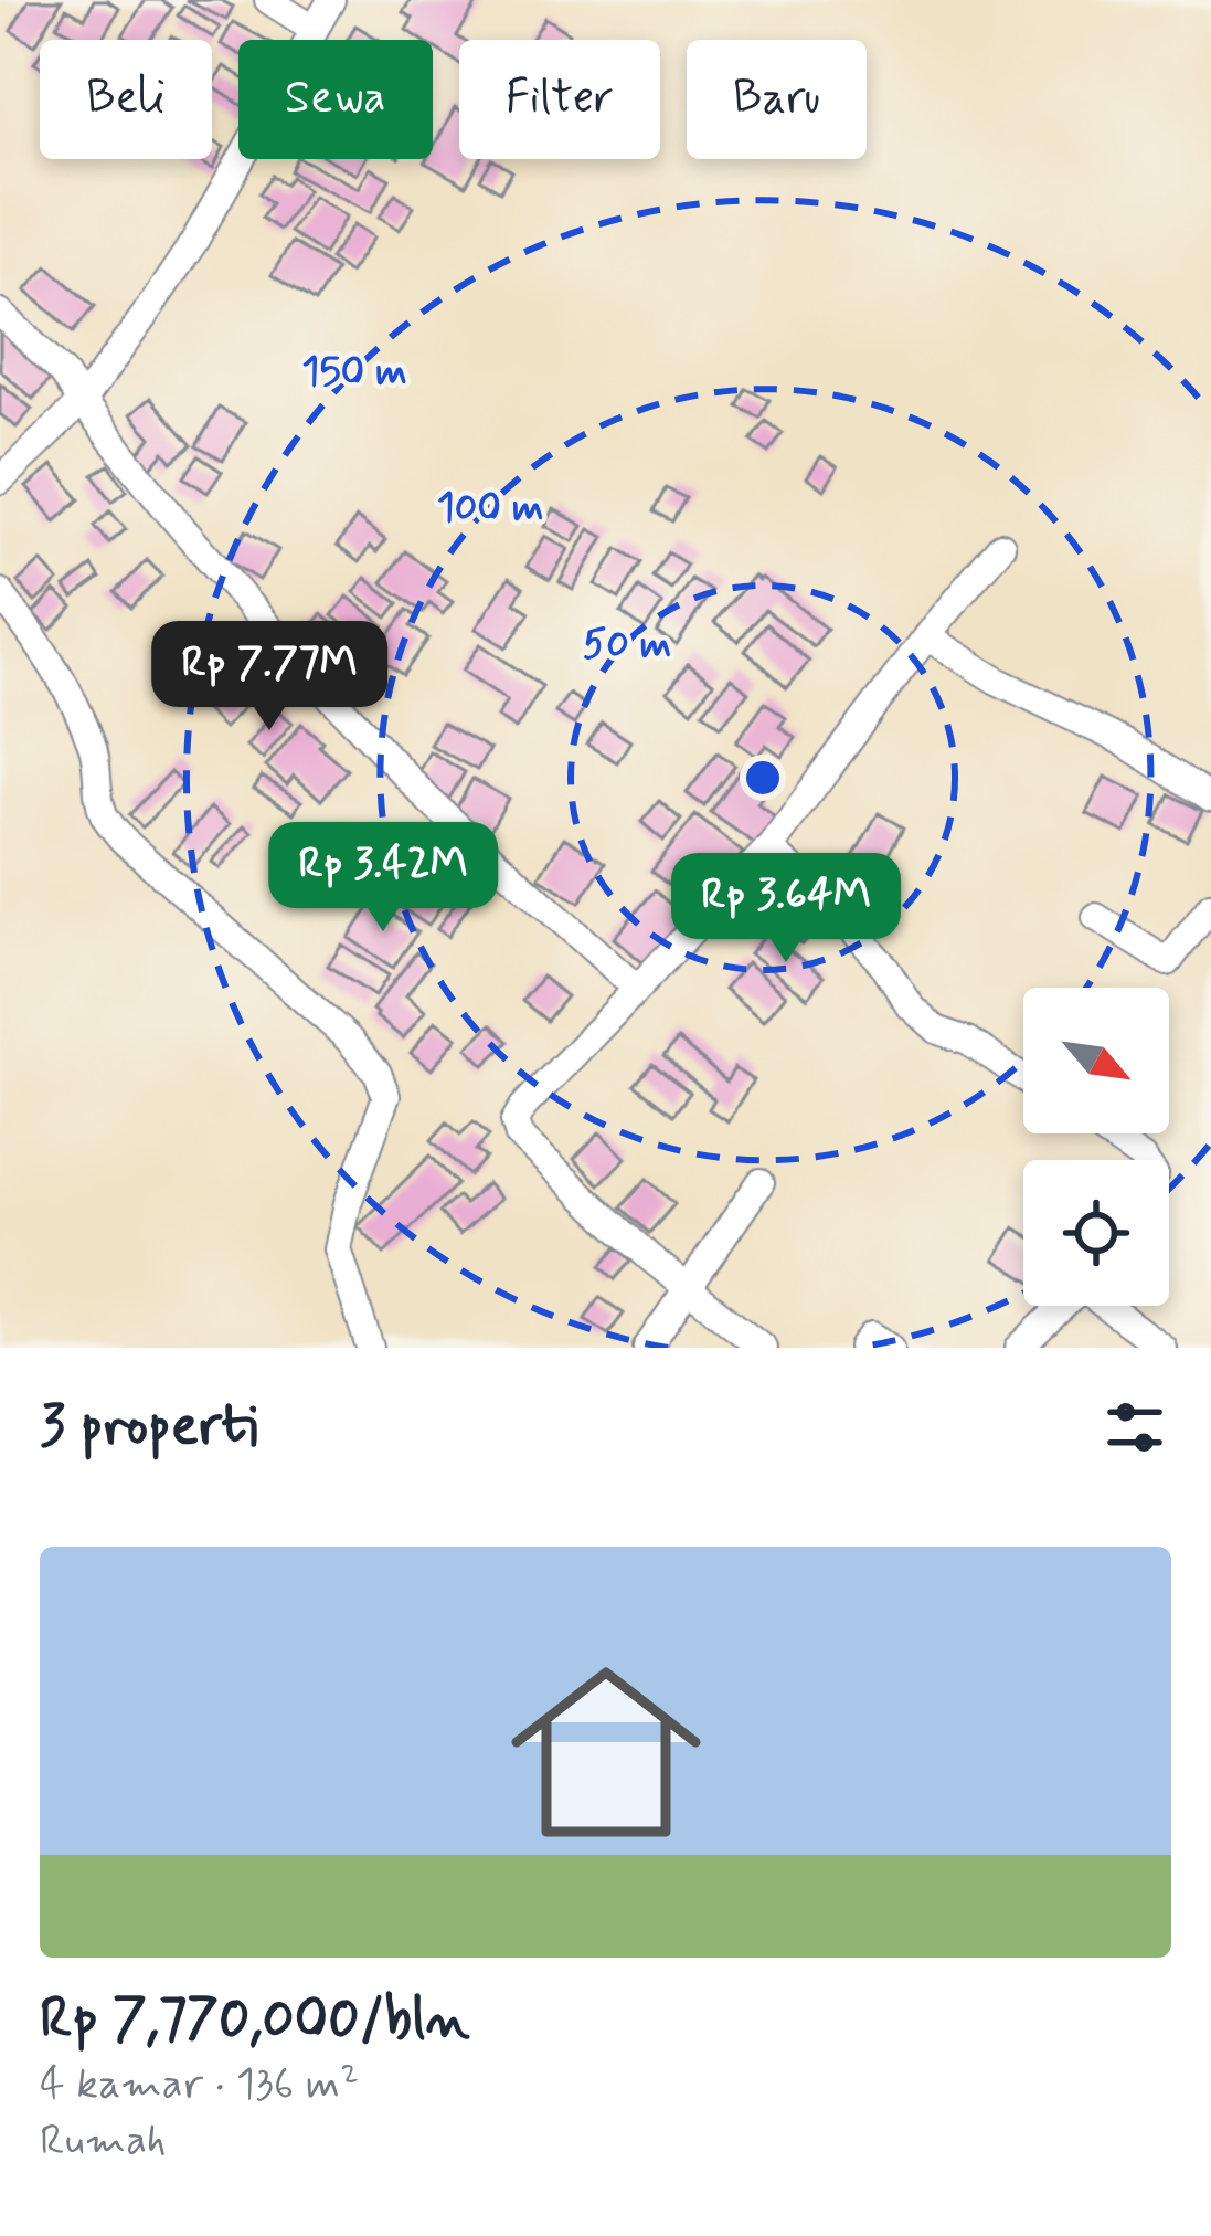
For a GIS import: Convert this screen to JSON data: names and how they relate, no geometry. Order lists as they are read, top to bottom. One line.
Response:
{"north":"bottom right","page":{"chip":["Beli","Sewa","Filter","Baru"],"price":["Rp 7.77M","Rp 3.42M","Rp 3.64M"],"heading":"3 properti","list":[{"name":"Rp 7,770,000/bln","note":"4 kamar · 136 m² · Rumah"}]},"rings":["150 m","100 m","50 m"]}
